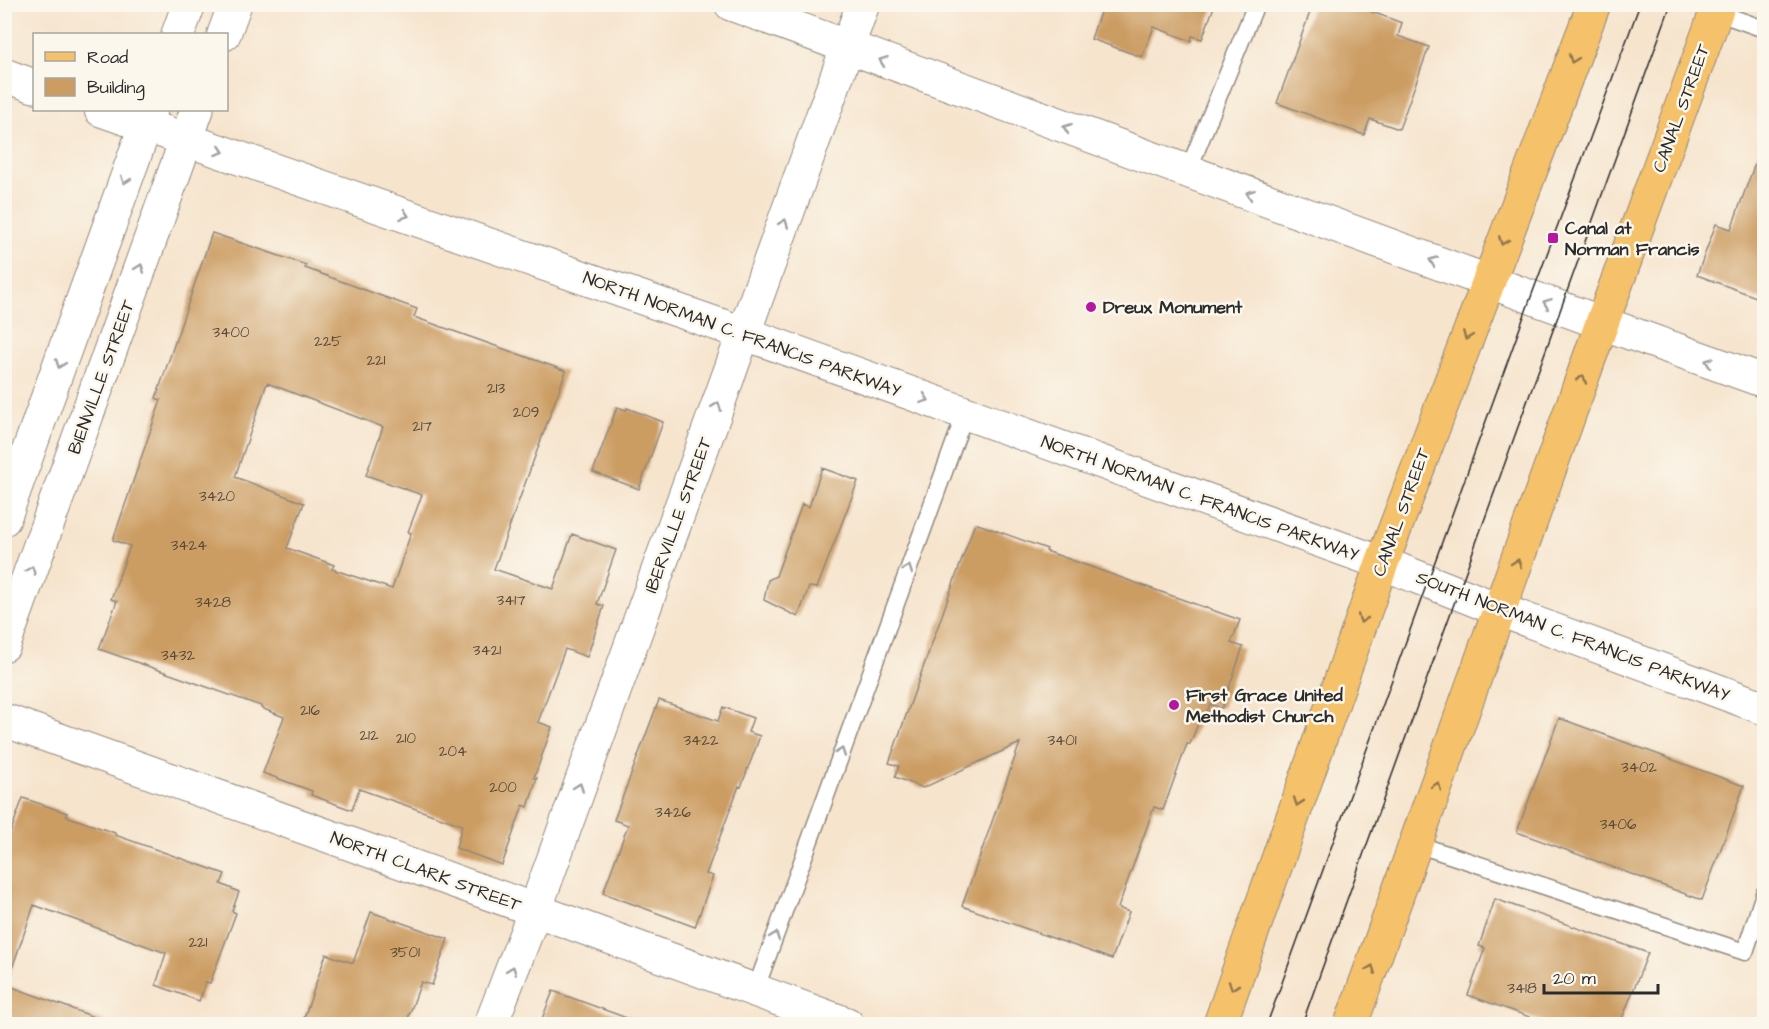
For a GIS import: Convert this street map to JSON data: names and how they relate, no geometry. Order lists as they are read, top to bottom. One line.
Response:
{"streets":{"main road":["CANAL STREET"],"street":["NORTH NORMAN C. FRANCIS PARKWAY","BIENVILLE STREET","IBERVILLE STREET","SOUTH NORMAN C. FRANCIS PARKWAY","NORTH CLARK STREET"]},"crossings":[["CANAL STREET","NORTH NORMAN C. FRANCIS PARKWAY"],["CANAL STREET","SOUTH NORMAN C. FRANCIS PARKWAY"],["NORTH NORMAN C. FRANCIS PARKWAY","BIENVILLE STREET"],["NORTH NORMAN C. FRANCIS PARKWAY","IBERVILLE STREET"],["NORTH NORMAN C. FRANCIS PARKWAY","SOUTH NORMAN C. FRANCIS PARKWAY"],["IBERVILLE STREET","NORTH CLARK STREET"]],"one_way":["NORTH NORMAN C. FRANCIS PARKWAY","IBERVILLE STREET"],"places":{"transit":["Canal at Norman Francis"],"other":["Dreux Monument","First Grace United Methodist Church"]},"house_numbers":["3400","225","221","213","209","217","3420","3424","3417","3428","3421","3432","216","212","210","3422","3401","204","3402","200","3426","3406","221","3501","3418"],"legend":["Road","Building"],"scale_bar":"20 m"}
